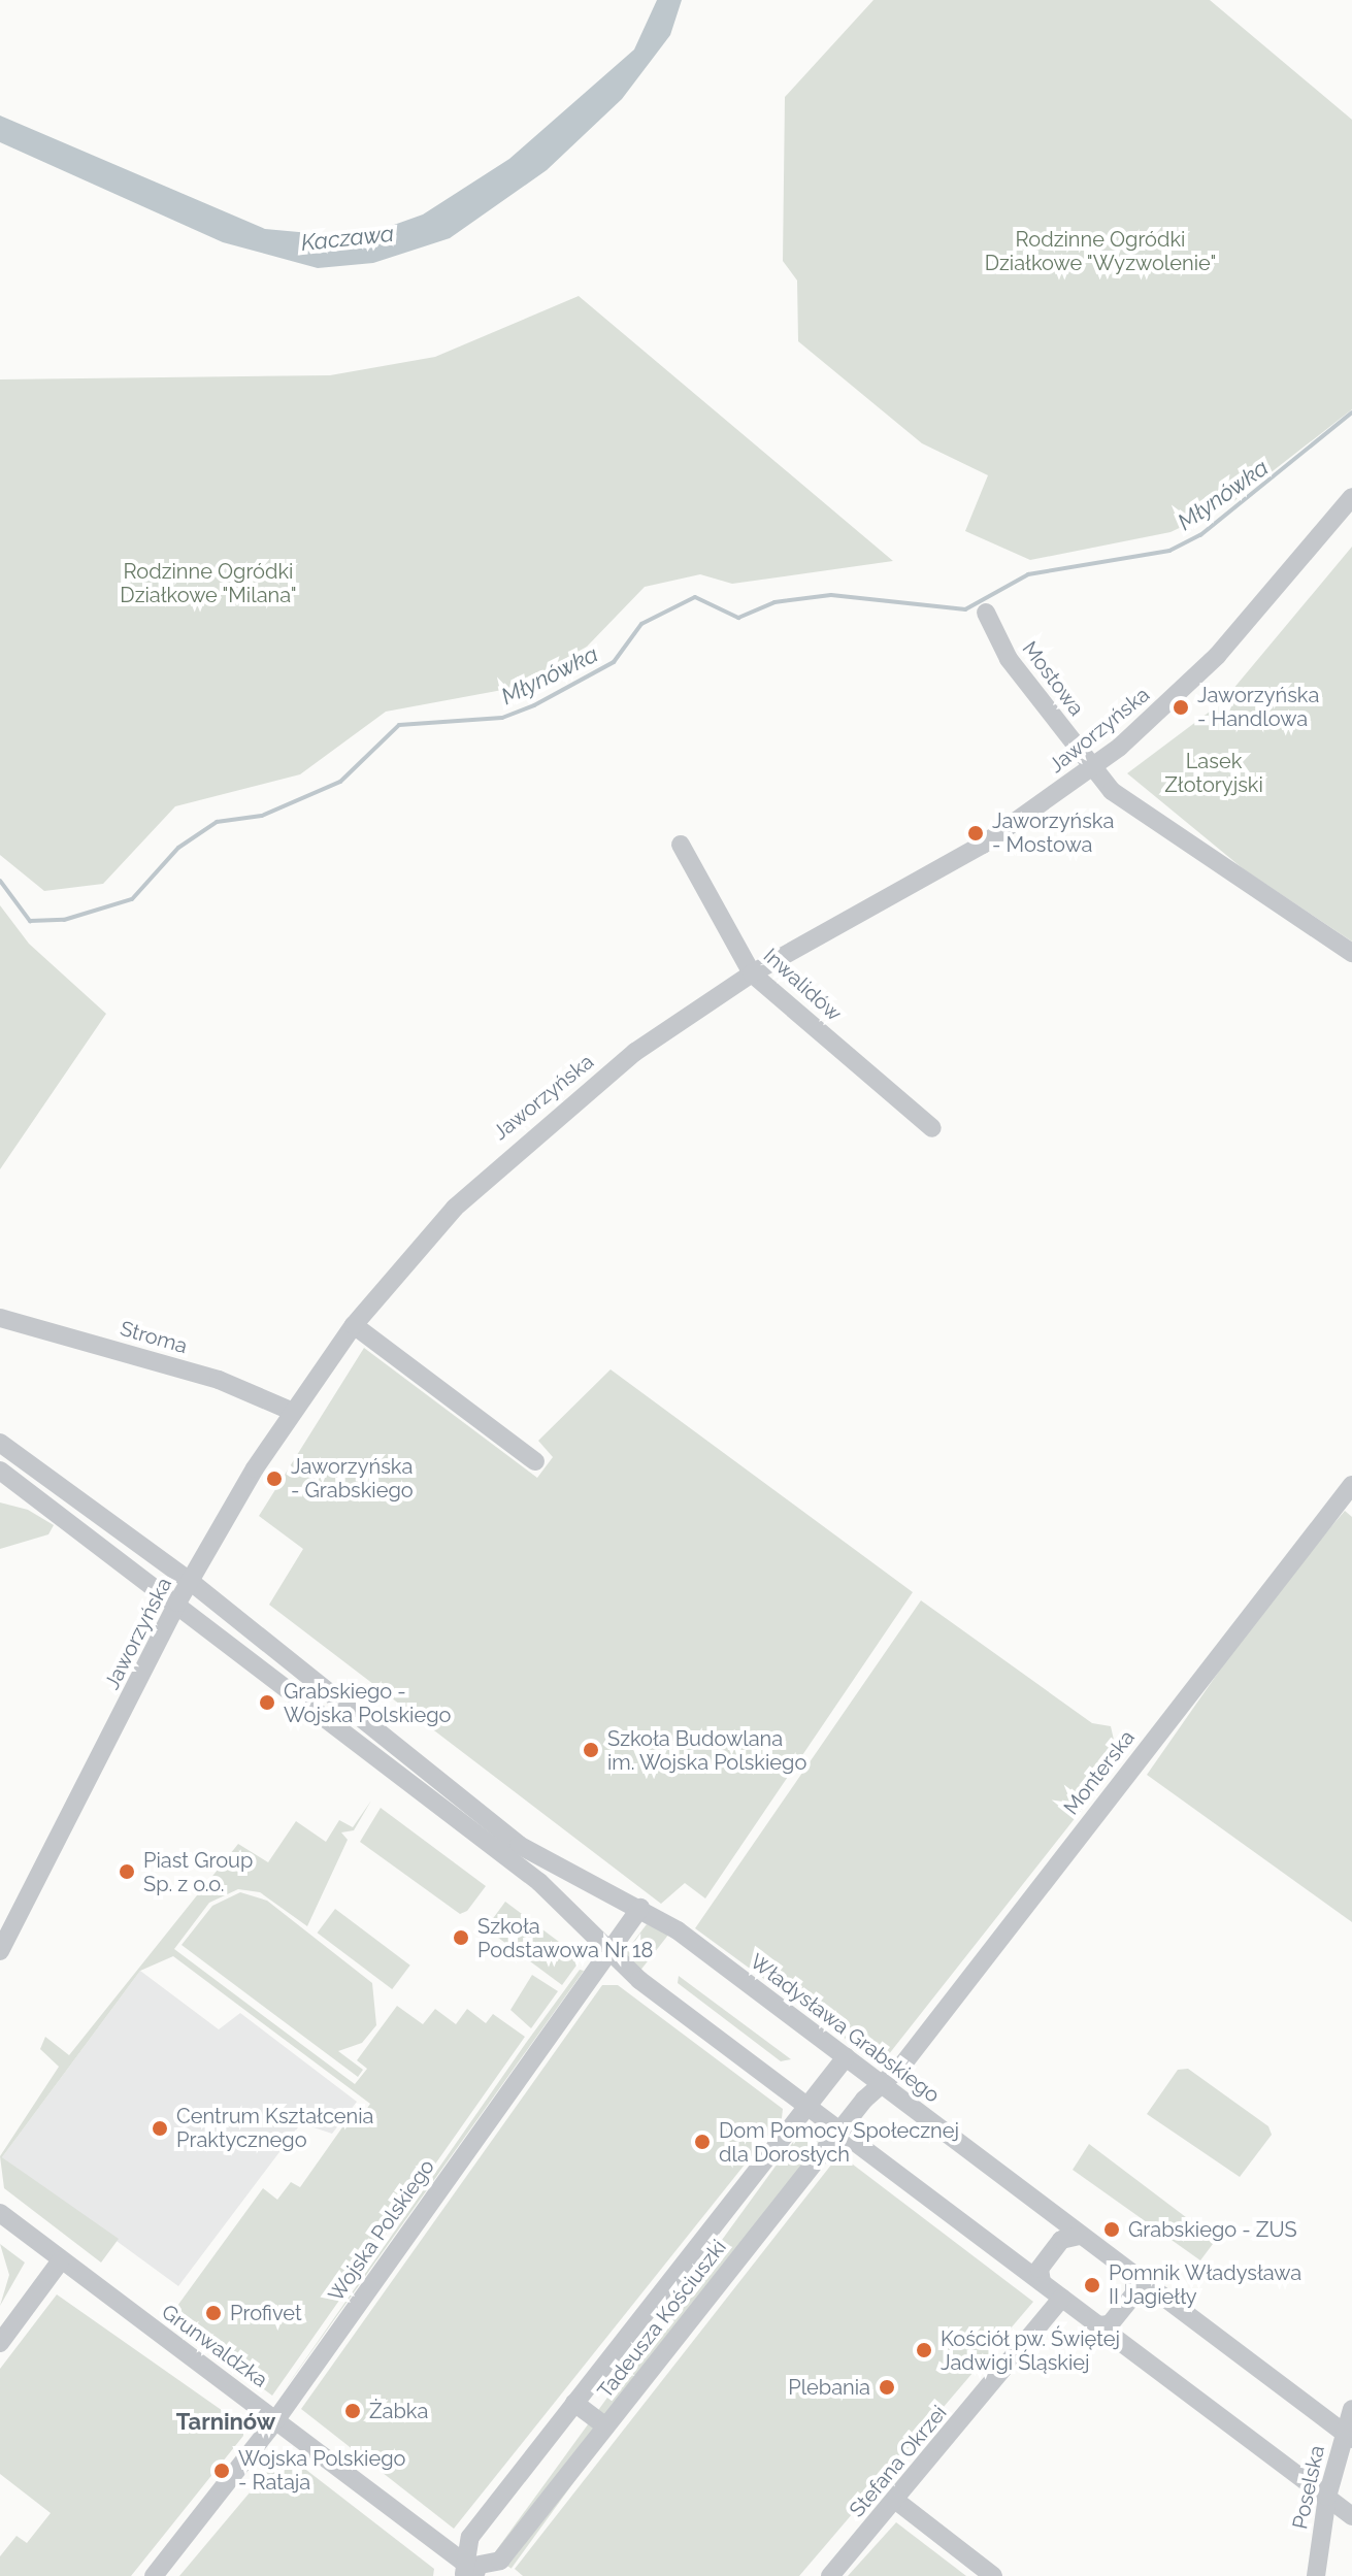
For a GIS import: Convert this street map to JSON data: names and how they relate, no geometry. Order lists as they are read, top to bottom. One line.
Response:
{"streets":{"street":["Mostowa","Jaworzyńska","Inwalidów","Stroma","Monterska","Władysława Grabskiego","Wojska Polskiego","Tadeusza Kościuszki","Grunwaldzka","Stefana Okrzei","Poselska"]},"crossings":[["Mostowa","Jaworzyńska"],["Jaworzyńska","Inwalidów"],["Jaworzyńska","Stroma"],["Jaworzyńska","Władysława Grabskiego"],["Monterska","Władysława Grabskiego"],["Monterska","Tadeusza Kościuszki"],["Władysława Grabskiego","Wojska Polskiego"],["Władysława Grabskiego","Tadeusza Kościuszki"],["Władysława Grabskiego","Stefana Okrzei"],["Władysława Grabskiego","Poselska"],["Wojska Polskiego","Grunwaldzka"],["Tadeusza Kościuszki","Grunwaldzka"]],"districts":["Tarninów"],"water":["Kaczawa","Młynówka"],"parks":["Rodzinne Ogródki Działkowe \"Wyzwolenie\"","Rodzinne Ogródki Działkowe \"Milana\"","Lasek Złotoryjski"],"places":["Jaworzyńska - Handlowa","Jaworzyńska - Mostowa","Jaworzyńska - Grabskiego","Grabskiego - Wojska Polskiego","Szkoła Budowlana im. Wojska Polskiego","Piast Group Sp. z o.o.","Szkoła Podstawowa Nr 18","Centrum Kształcenia Praktycznego","Dom Pomocy Społecznej dla Dorosłych","Grabskiego - ZUS","Pomnik Władysława II Jagiełły","Profivet","Kościół pw. Świętej Jadwigi Śląskiej","Plebania","Żabka","Wojska Polskiego - Rataja"]}
